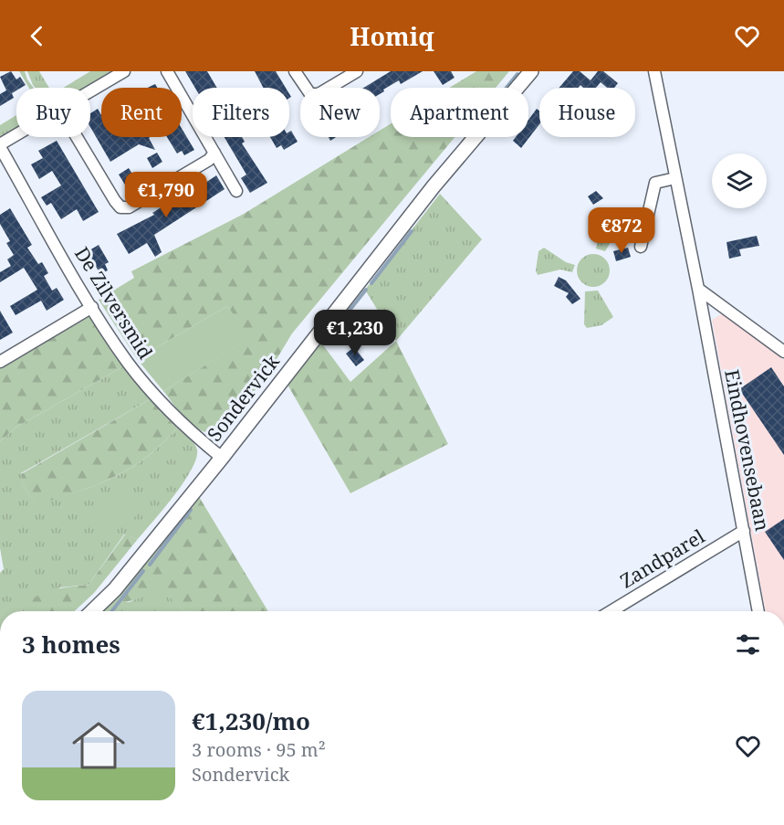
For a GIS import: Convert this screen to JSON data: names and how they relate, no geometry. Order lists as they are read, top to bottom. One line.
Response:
{"streets":{"street":["De Zilversmid","Sondervick","Eindhovensebaan","Zandparel"]},"crossings":[["De Zilversmid","Sondervick"],["Eindhovensebaan","Zandparel"]],"page":{"header":"Homiq","chip":["Buy","Rent","Filters","New","Apartment","House"],"price":["€1,790","€872","€1,230"],"heading":"3 homes","list":[{"name":"€1,230/mo","note":"3 rooms · 95 m² · Sondervick"}]}}
